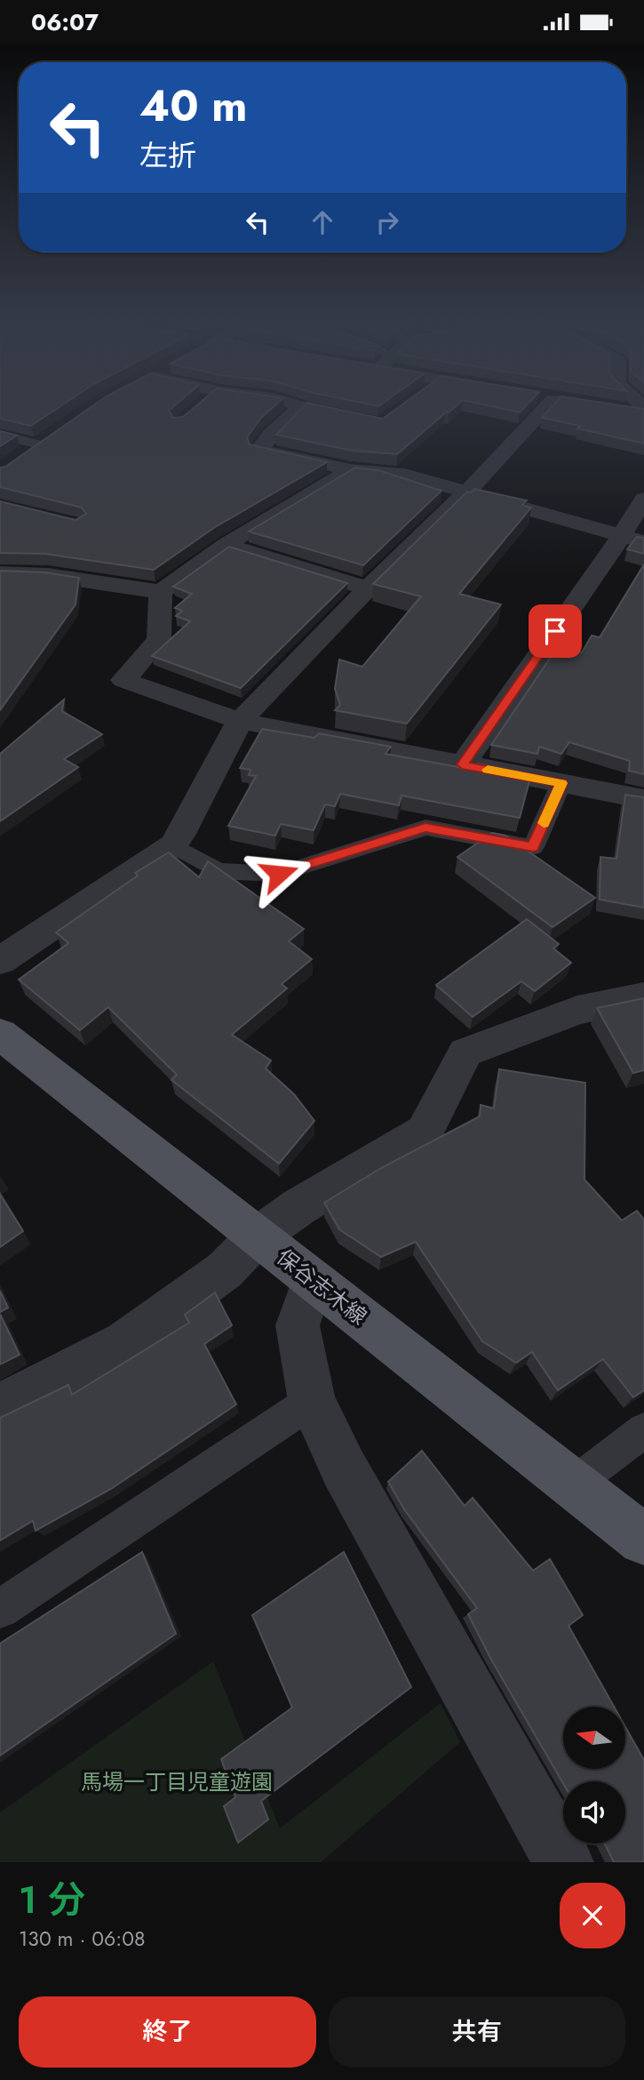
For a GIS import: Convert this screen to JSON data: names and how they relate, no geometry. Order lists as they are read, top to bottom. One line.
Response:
{"streets":{"main road":["保谷志木線"]},"parks":["馬場一丁目児童遊園"],"north":"left","page":{"status":"06:07","turn":["40 m","左折"],"heading":["1 分","130 m · 06:08"],"buttons":["終了","共有"]}}
